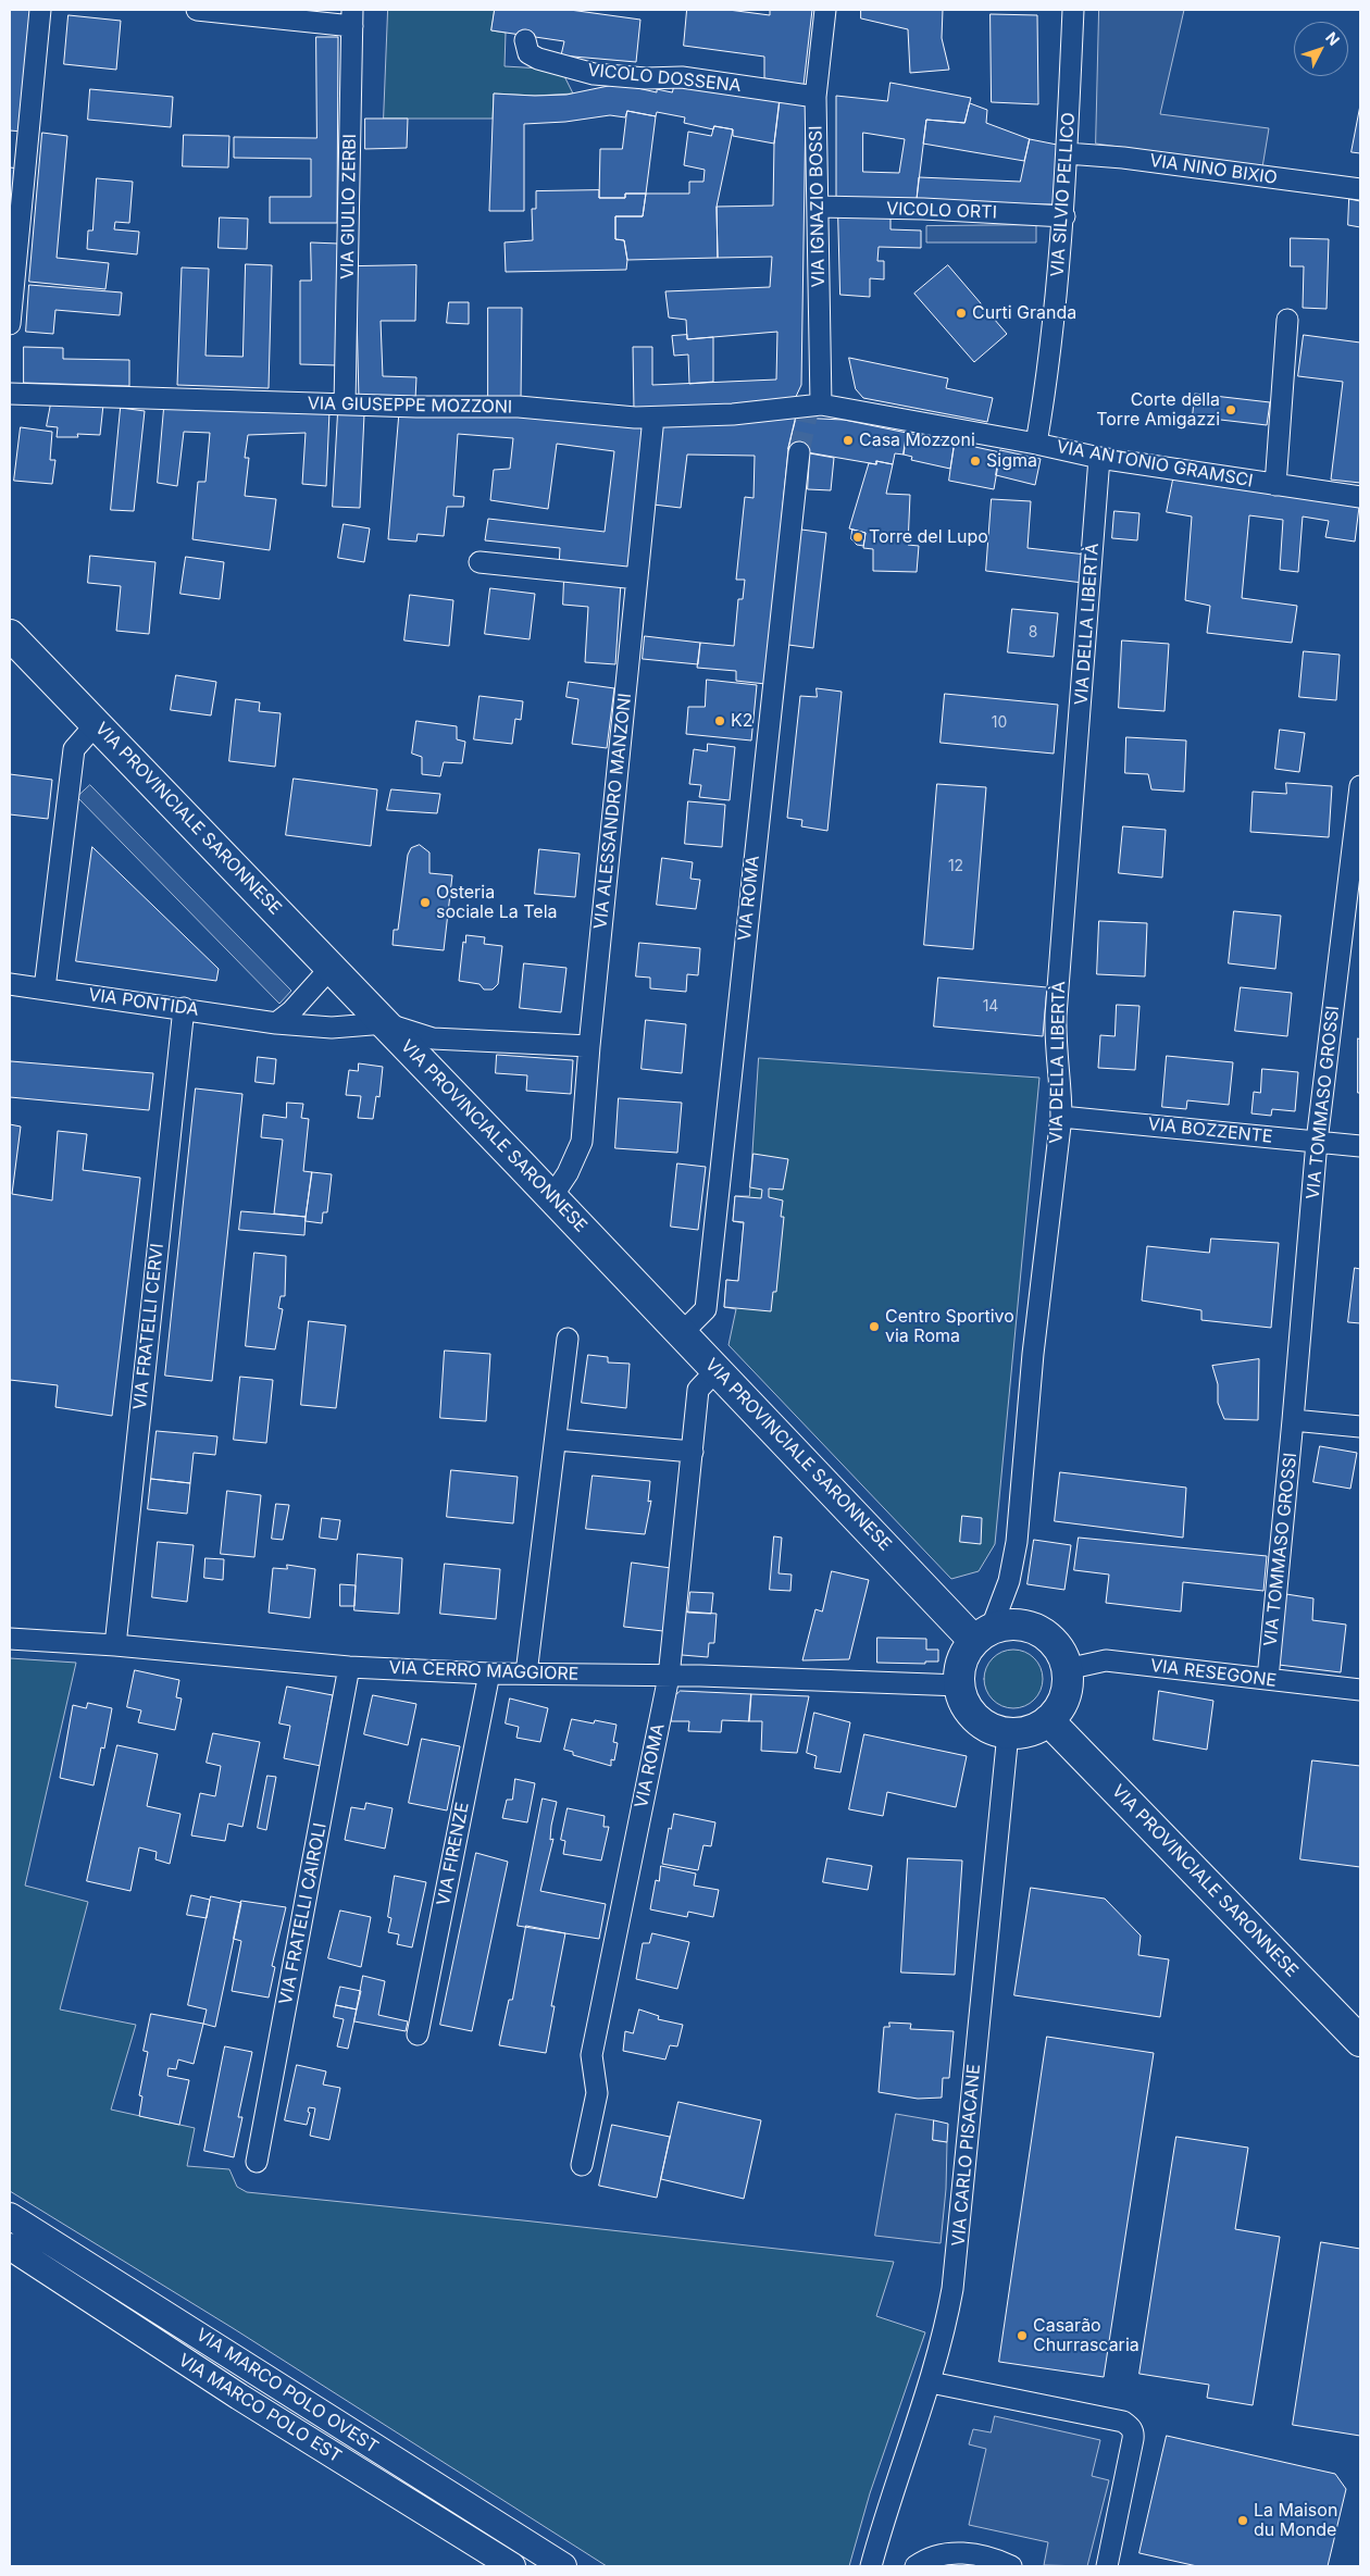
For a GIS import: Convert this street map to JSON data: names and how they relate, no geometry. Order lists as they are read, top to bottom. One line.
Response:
{"streets":{"main road":["VIA PROVINCIALE SARONNESE"],"street":["VICOLO DOSSENA","VIA NINO BIXIO","VIA SILVIO PELLICO","VIA GIULIO ZERBI","VIA IGNAZIO BOSSI","VICOLO ORTI","VIA GIUSEPPE MOZZONI","VIA ANTONIO GRAMSCI","VIA DELLA LIBERTÀ","VIA ALESSANDRO MANZONI","VIA ROMA","VIA PONTIDA","VIA TOMMASO GROSSI","VIA BOZZENTE","VIA FRATELLI CERVI","VIA CERRO MAGGIORE","VIA RESEGONE","VIA FIRENZE","VIA FRATELLI CAIROLI","VIA CARLO PISACANE","VIA MARCO POLO OVEST","VIA MARCO POLO EST"]},"crossings":[["VICOLO DOSSENA","VIA IGNAZIO BOSSI"],["VIA NINO BIXIO","VIA SILVIO PELLICO"],["VIA SILVIO PELLICO","VICOLO ORTI"],["VIA SILVIO PELLICO","VIA ANTONIO GRAMSCI"],["VIA GIULIO ZERBI","VIA GIUSEPPE MOZZONI"],["VIA IGNAZIO BOSSI","VICOLO ORTI"],["VIA IGNAZIO BOSSI","VIA GIUSEPPE MOZZONI"],["VIA IGNAZIO BOSSI","VIA ANTONIO GRAMSCI"],["VIA GIUSEPPE MOZZONI","VIA ANTONIO GRAMSCI"],["VIA GIUSEPPE MOZZONI","VIA ALESSANDRO MANZONI"],["VIA ANTONIO GRAMSCI","VIA DELLA LIBERTÀ"],["VIA DELLA LIBERTÀ","VIA PROVINCIALE SARONNESE"],["VIA DELLA LIBERTÀ","VIA BOZZENTE"],["VIA DELLA LIBERTÀ","VIA CERRO MAGGIORE"],["VIA DELLA LIBERTÀ","VIA RESEGONE"],["VIA DELLA LIBERTÀ","VIA CARLO PISACANE"],["VIA ALESSANDRO MANZONI","VIA PROVINCIALE SARONNESE"],["VIA PROVINCIALE SARONNESE","VIA ROMA"],["VIA PROVINCIALE SARONNESE","VIA PONTIDA"],["VIA PROVINCIALE SARONNESE","VIA CERRO MAGGIORE"],["VIA PROVINCIALE SARONNESE","VIA RESEGONE"],["VIA PROVINCIALE SARONNESE","VIA CARLO PISACANE"],["VIA ROMA","VIA CERRO MAGGIORE"],["VIA PONTIDA","VIA FRATELLI CERVI"],["VIA TOMMASO GROSSI","VIA BOZZENTE"],["VIA TOMMASO GROSSI","VIA RESEGONE"],["VIA FRATELLI CERVI","VIA CERRO MAGGIORE"],["VIA CERRO MAGGIORE","VIA RESEGONE"],["VIA CERRO MAGGIORE","VIA FIRENZE"],["VIA CERRO MAGGIORE","VIA FRATELLI CAIROLI"],["VIA CERRO MAGGIORE","VIA CARLO PISACANE"],["VIA RESEGONE","VIA CARLO PISACANE"]],"places":["Curti Granda","Corte della Torre Amigazzi","Casa Mozzoni","Sigma","Torre del Lupo","K2","Osteria sociale La Tela","Centro Sportivo via Roma","Casarão Churrascaria","La Maison du Monde"],"house_numbers":["8","10","12","14"],"north":"top right"}
